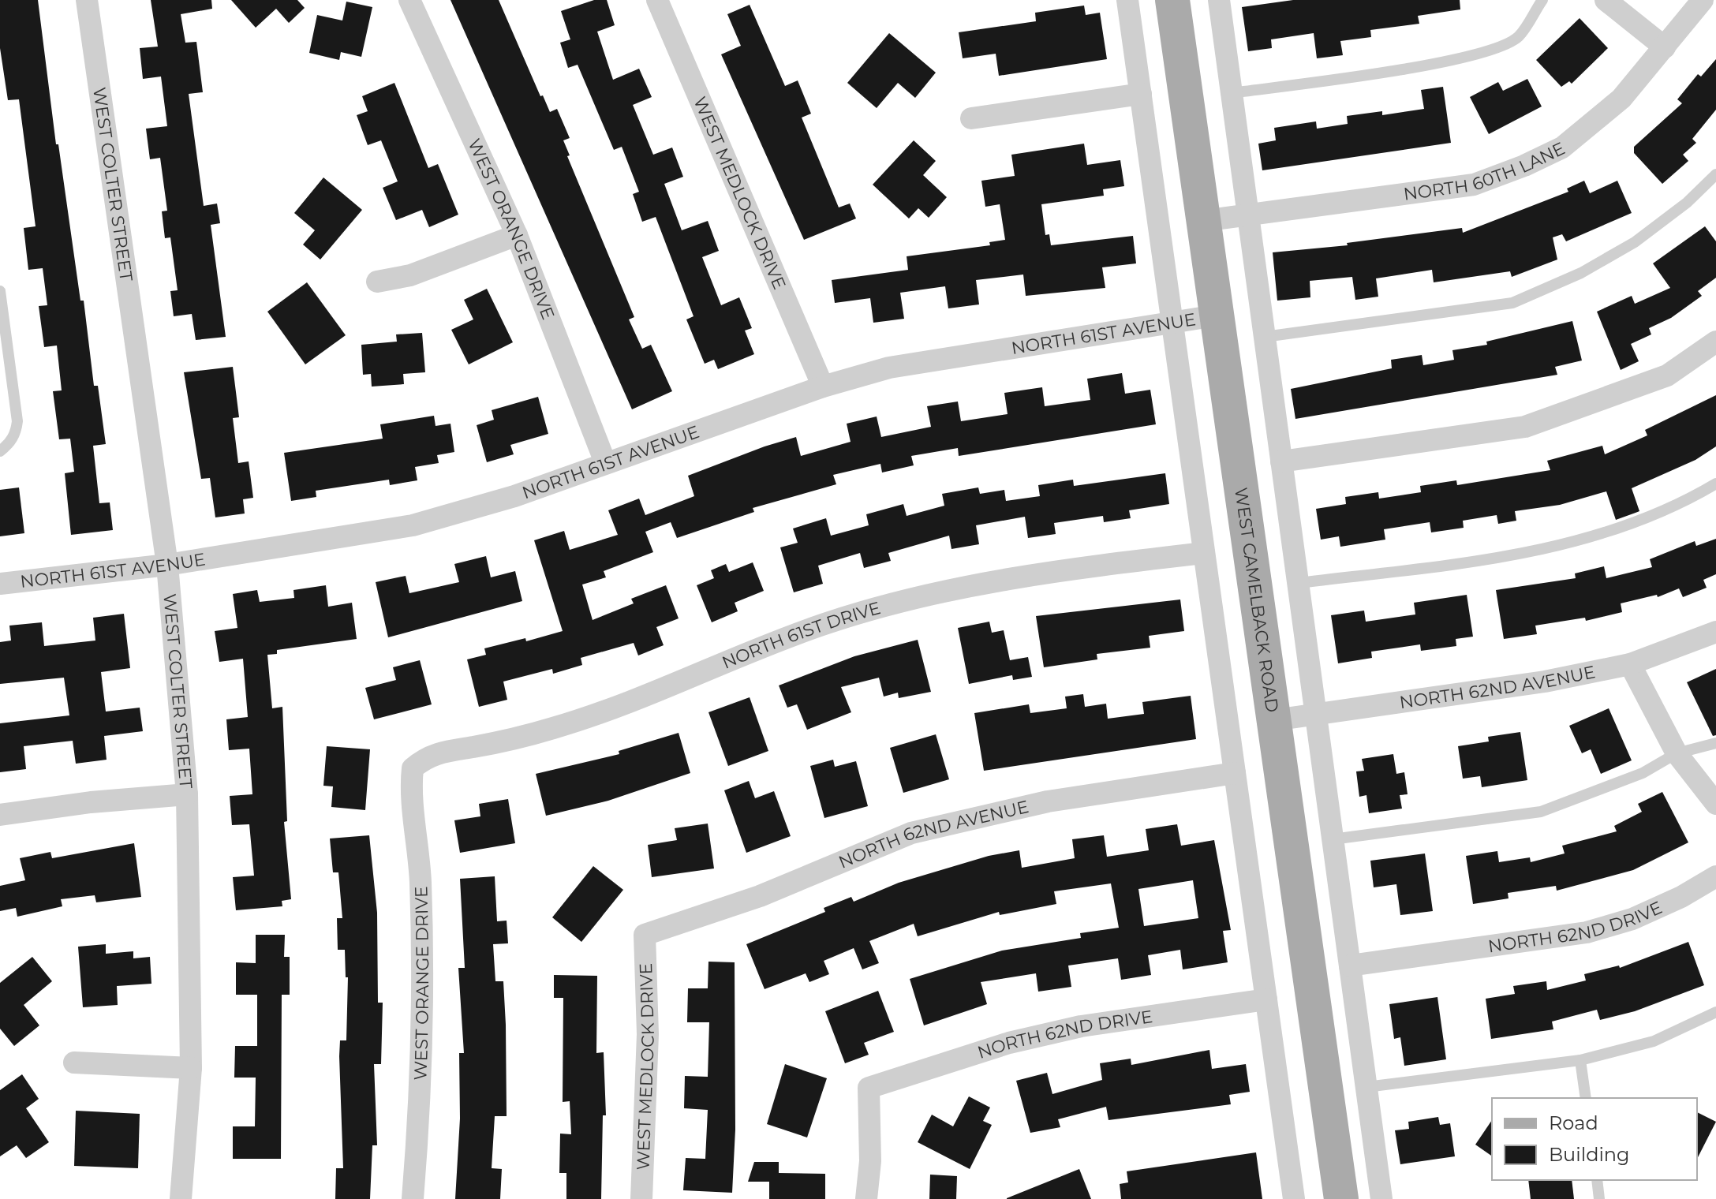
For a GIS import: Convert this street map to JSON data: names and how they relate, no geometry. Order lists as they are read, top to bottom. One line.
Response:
{"streets":{"main road":["WEST CAMELBACK ROAD"],"street":["NORTH 60TH LANE","WEST COLTER STREET","WEST MEDLOCK DRIVE","WEST ORANGE DRIVE","NORTH 61ST AVENUE","NORTH 61ST DRIVE","NORTH 62ND AVENUE","NORTH 62ND DRIVE"]},"crossings":[["NORTH 60TH LANE","WEST CAMELBACK ROAD"],["WEST COLTER STREET","NORTH 61ST AVENUE"],["WEST MEDLOCK DRIVE","NORTH 61ST AVENUE"],["WEST MEDLOCK DRIVE","NORTH 62ND AVENUE"],["WEST ORANGE DRIVE","NORTH 61ST AVENUE"],["WEST ORANGE DRIVE","NORTH 61ST DRIVE"],["NORTH 61ST AVENUE","WEST CAMELBACK ROAD"],["WEST CAMELBACK ROAD","NORTH 62ND AVENUE"]],"legend":["Road","Building"]}
